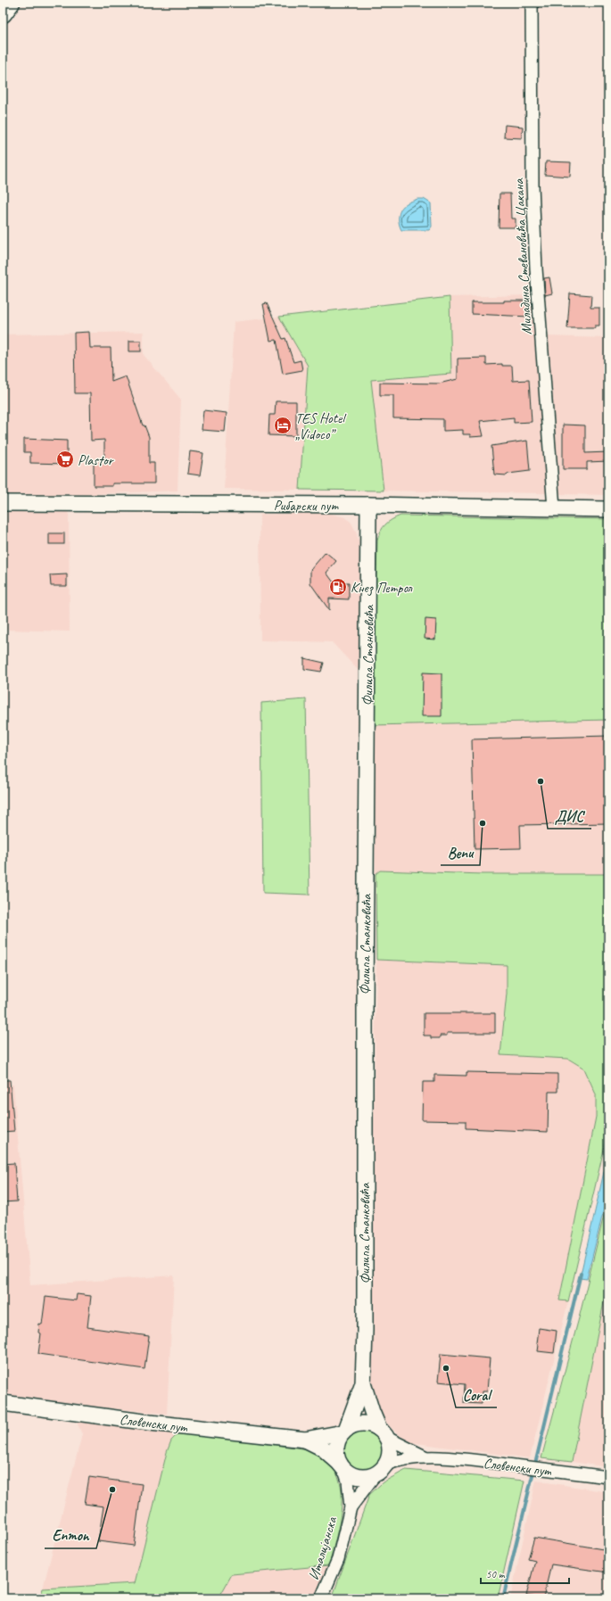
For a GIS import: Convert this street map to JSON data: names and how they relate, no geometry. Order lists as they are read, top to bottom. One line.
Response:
{"streets":{"main road":["Рибарски пут","Филипа Станковића","Словенски пут"],"street":["Миладина Стевановића Цакана","Италијанска"]},"crossings":[["Миладина Стевановића Цакана","Рибарски пут"],["Рибарски пут","Филипа Станковића"],["Филипа Станковића","Словенски пут"],["Филипа Станковића","Италијанска"],["Словенски пут","Италијанска"]],"places":{"hotel":["TES Hotel „Vidoco”"],"supermarket":["Plastor"],"fuel station":["Кнез Петрол"],"other":["ДИС","Benu","Coral","Enmon"]},"scale_bar":"50 m"}
